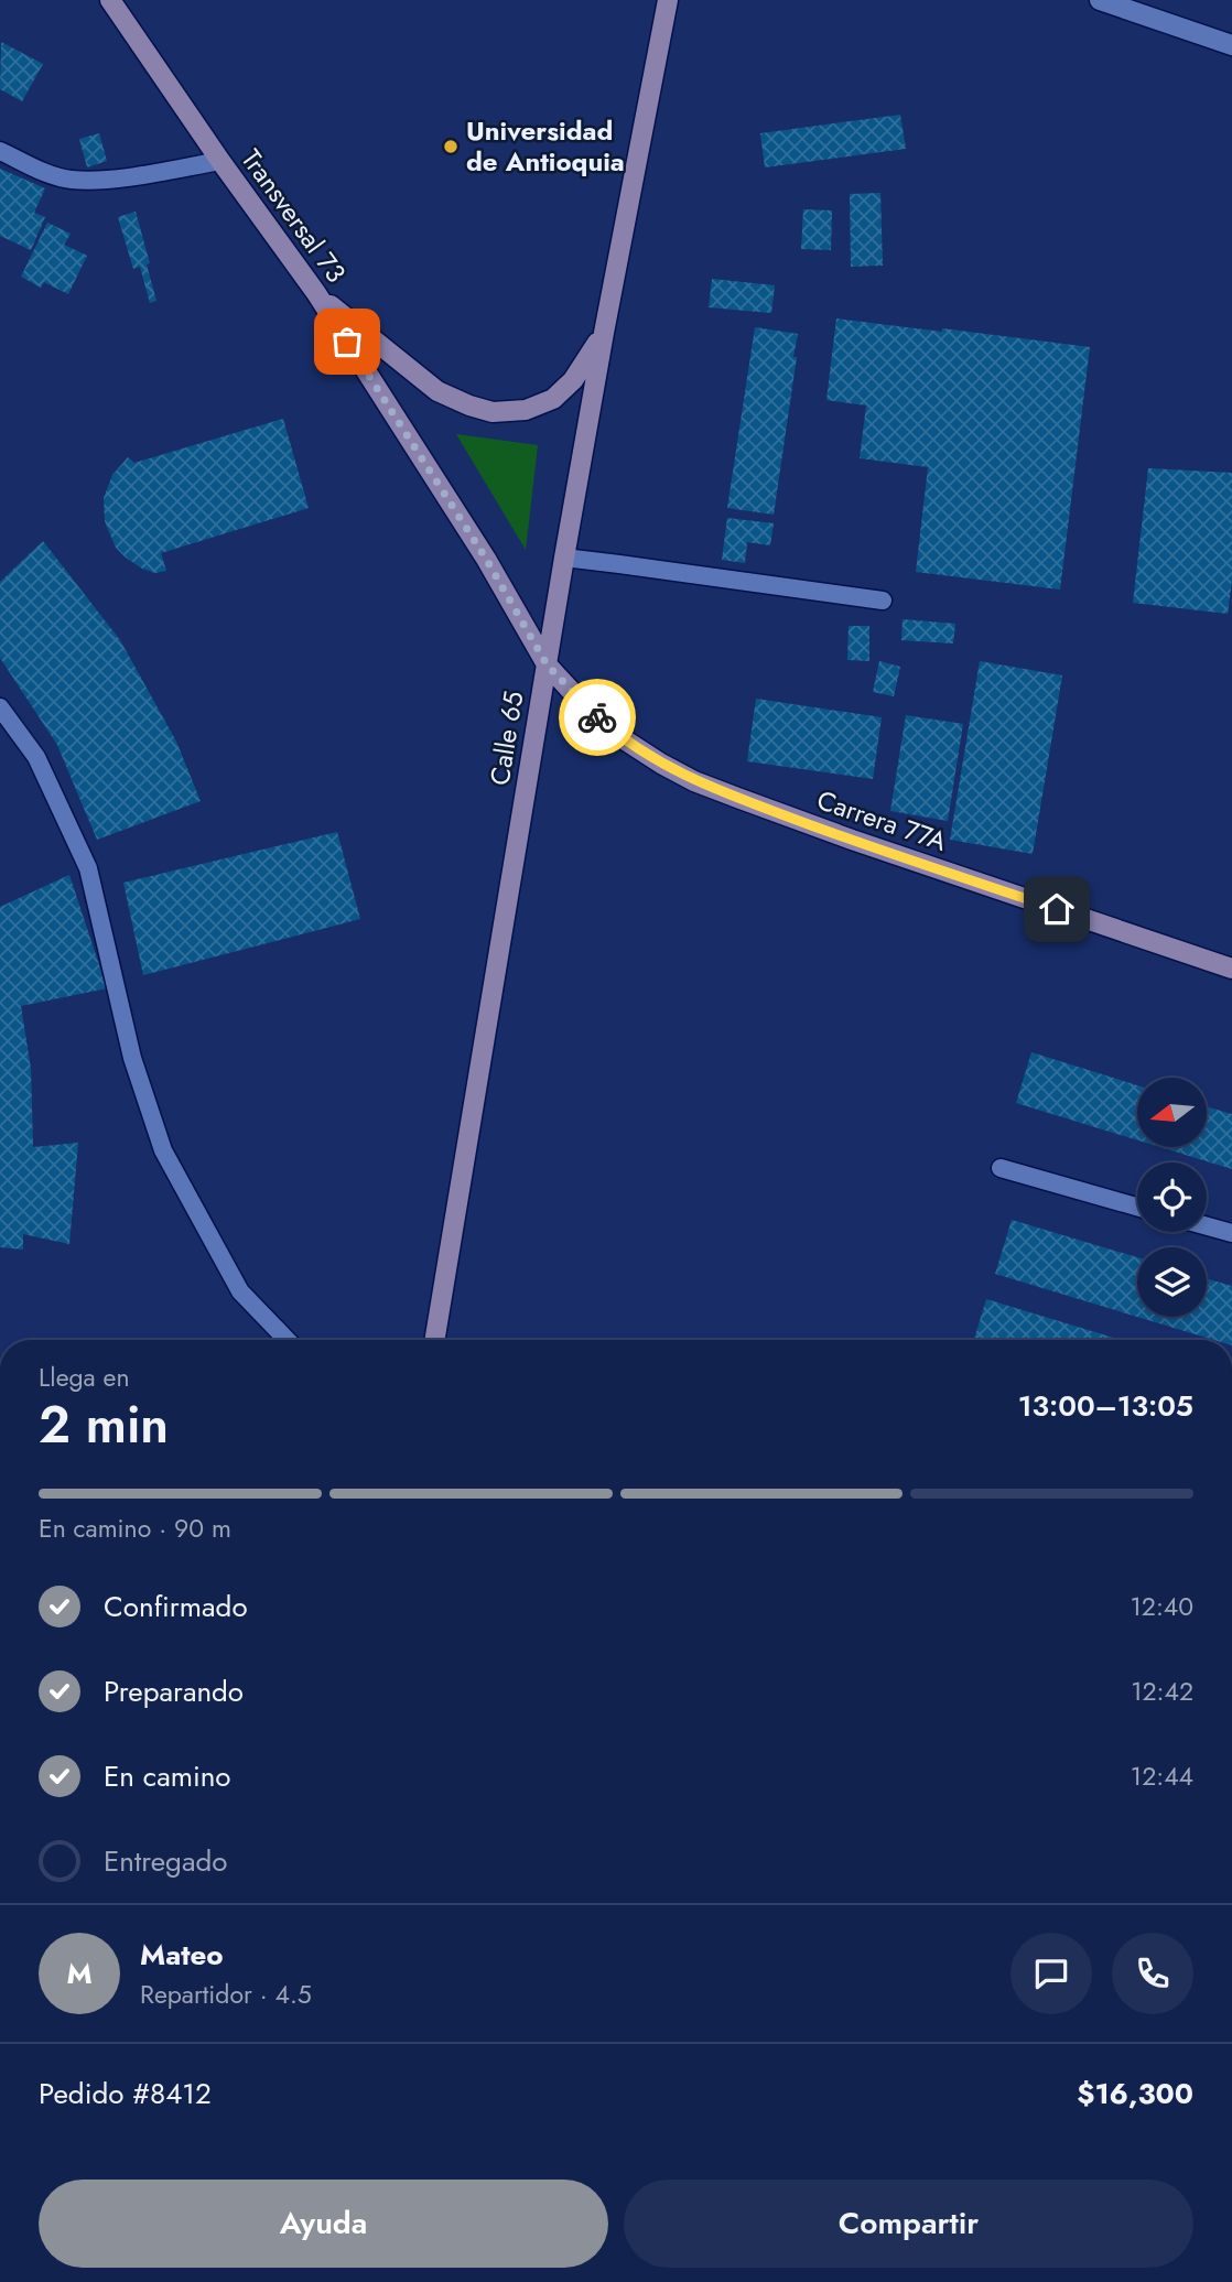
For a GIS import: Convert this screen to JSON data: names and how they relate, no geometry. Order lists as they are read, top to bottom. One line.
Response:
{"streets":{"main road":["Transversal 73","Calle 65","Carrera 77A"]},"crossings":[["Transversal 73","Calle 65"],["Transversal 73","Carrera 77A"],["Calle 65","Carrera 77A"]],"places":["Universidad de Antioquia"],"north":"left","page":{"heading":["2 min","Llega en","13:00–13:05"],"panel":["Mateo","Repartidor · 4.5","Pedido #8412","$16,300"],"bar":"En camino · 90 m","list":[["Confirmado","12:40"],["Preparando","12:42"],["En camino","12:44"],"Entregado"],"round":"M","buttons":["Ayuda","Compartir"]}}
